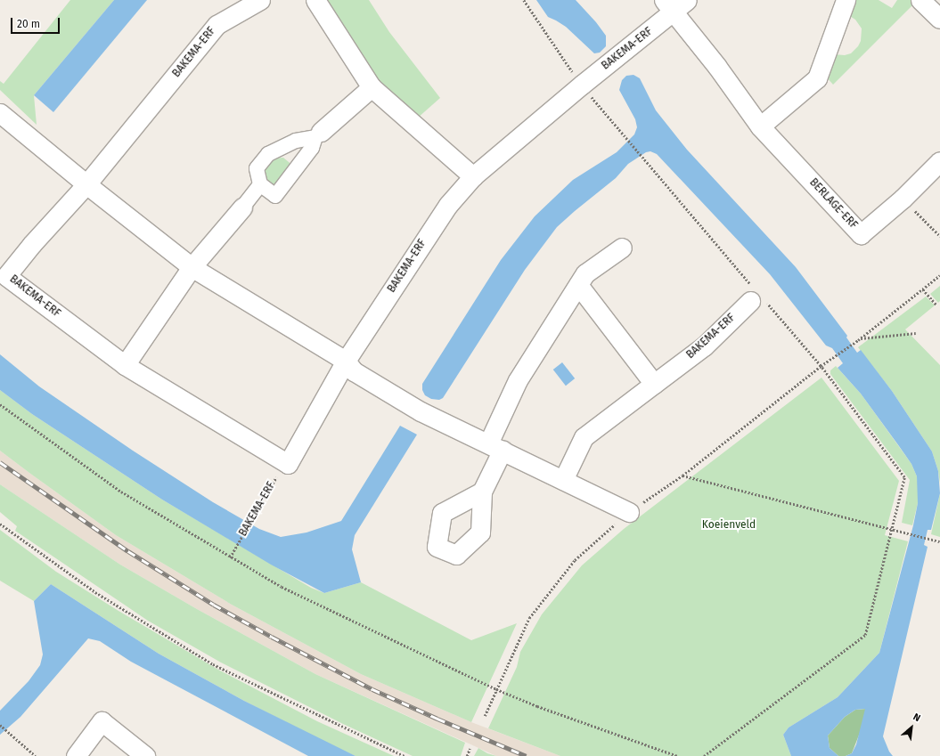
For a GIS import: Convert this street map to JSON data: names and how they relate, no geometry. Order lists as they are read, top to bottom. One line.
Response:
{"streets":{"street":["BAKEMA-ERF","BERLAGE-ERF"]},"crossings":[["BAKEMA-ERF","BERLAGE-ERF"]],"parks":["Koeienveld"],"scale_bar":"20 m","north":"top right"}
